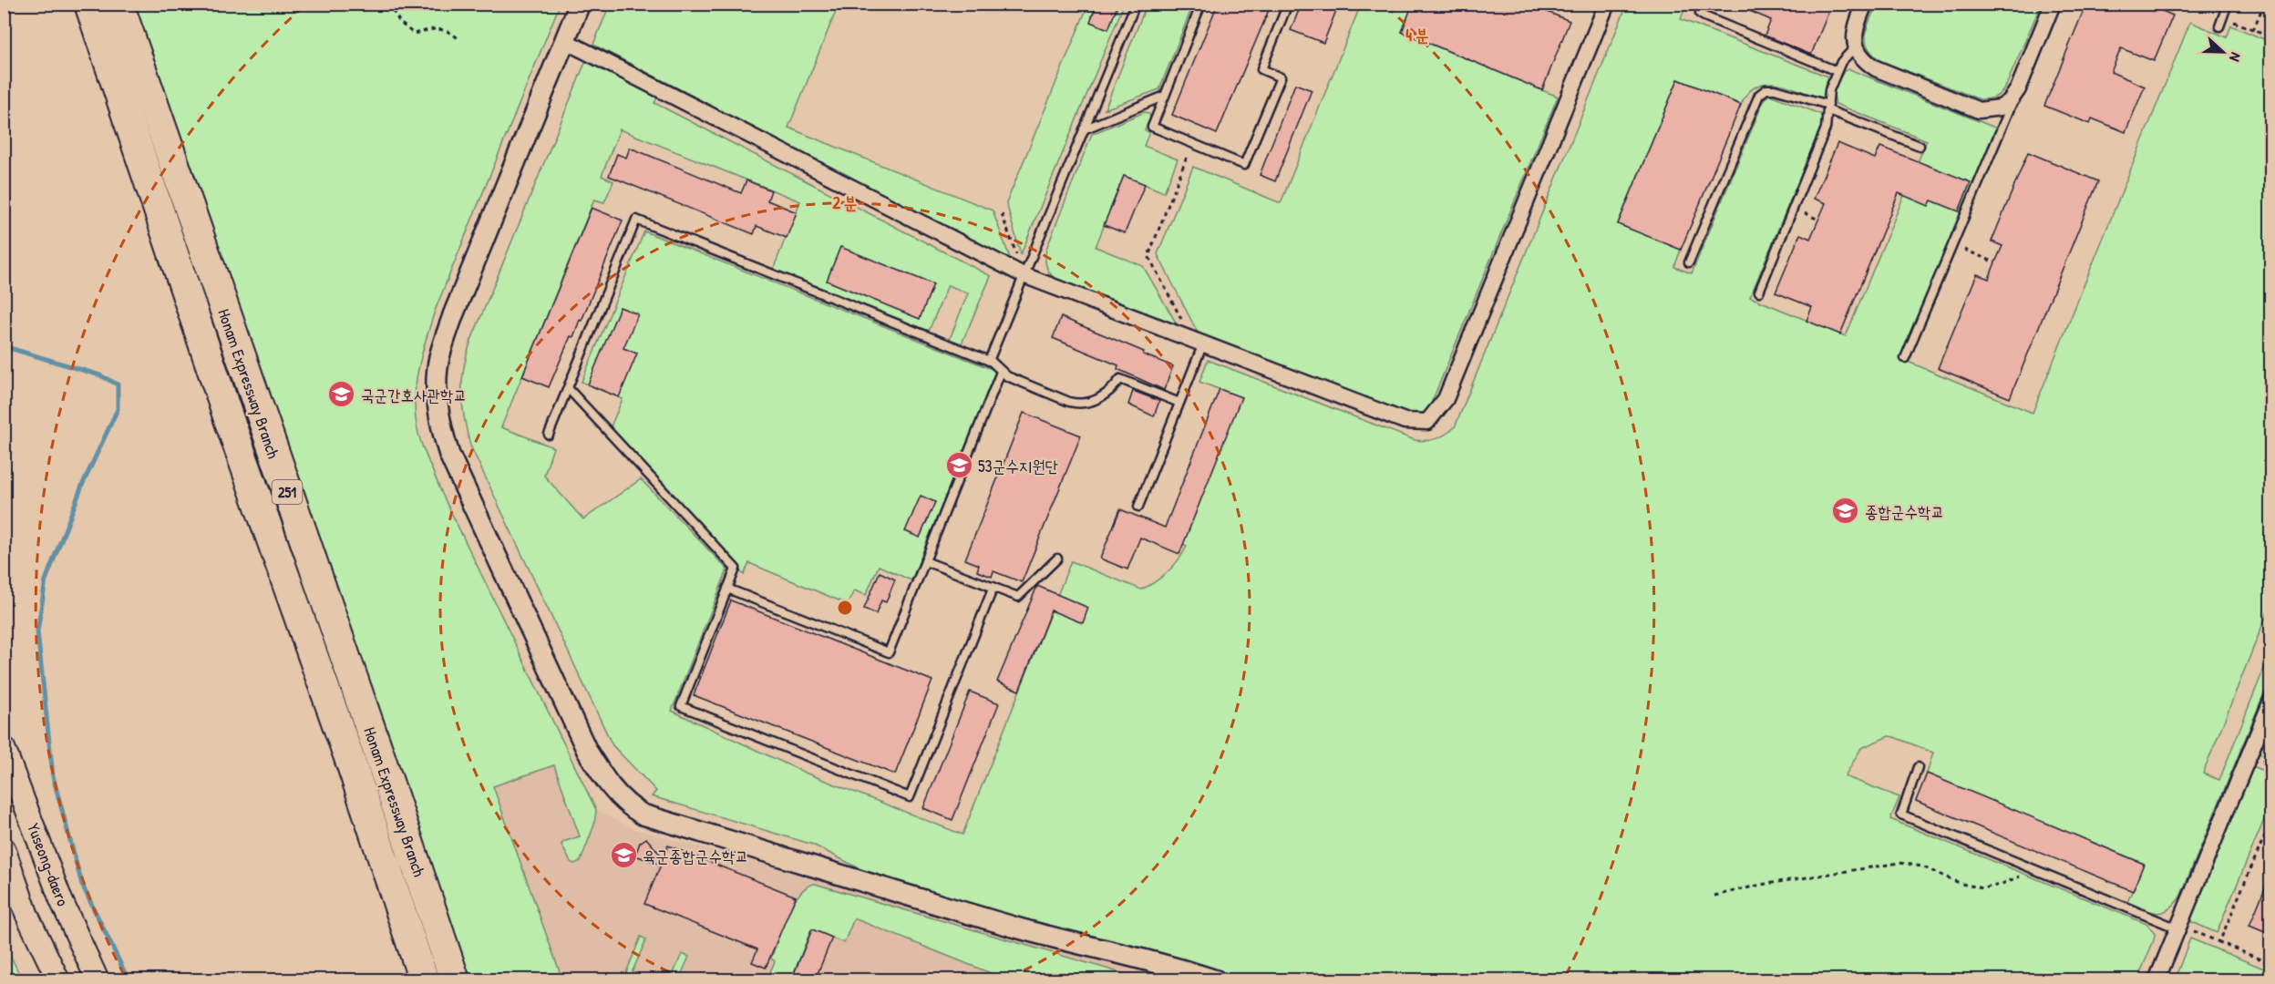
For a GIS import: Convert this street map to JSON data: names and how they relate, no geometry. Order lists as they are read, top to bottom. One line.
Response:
{"streets":{"highway":["Honam Expressway Branch","251"],"main road":["Yuseong-daero"]},"places":{"school or university":["국군간호사관학교","53군수지원단","종합군수학교","육군종합군수학교"]},"north":"right","rings":["4 분","2 분"]}
